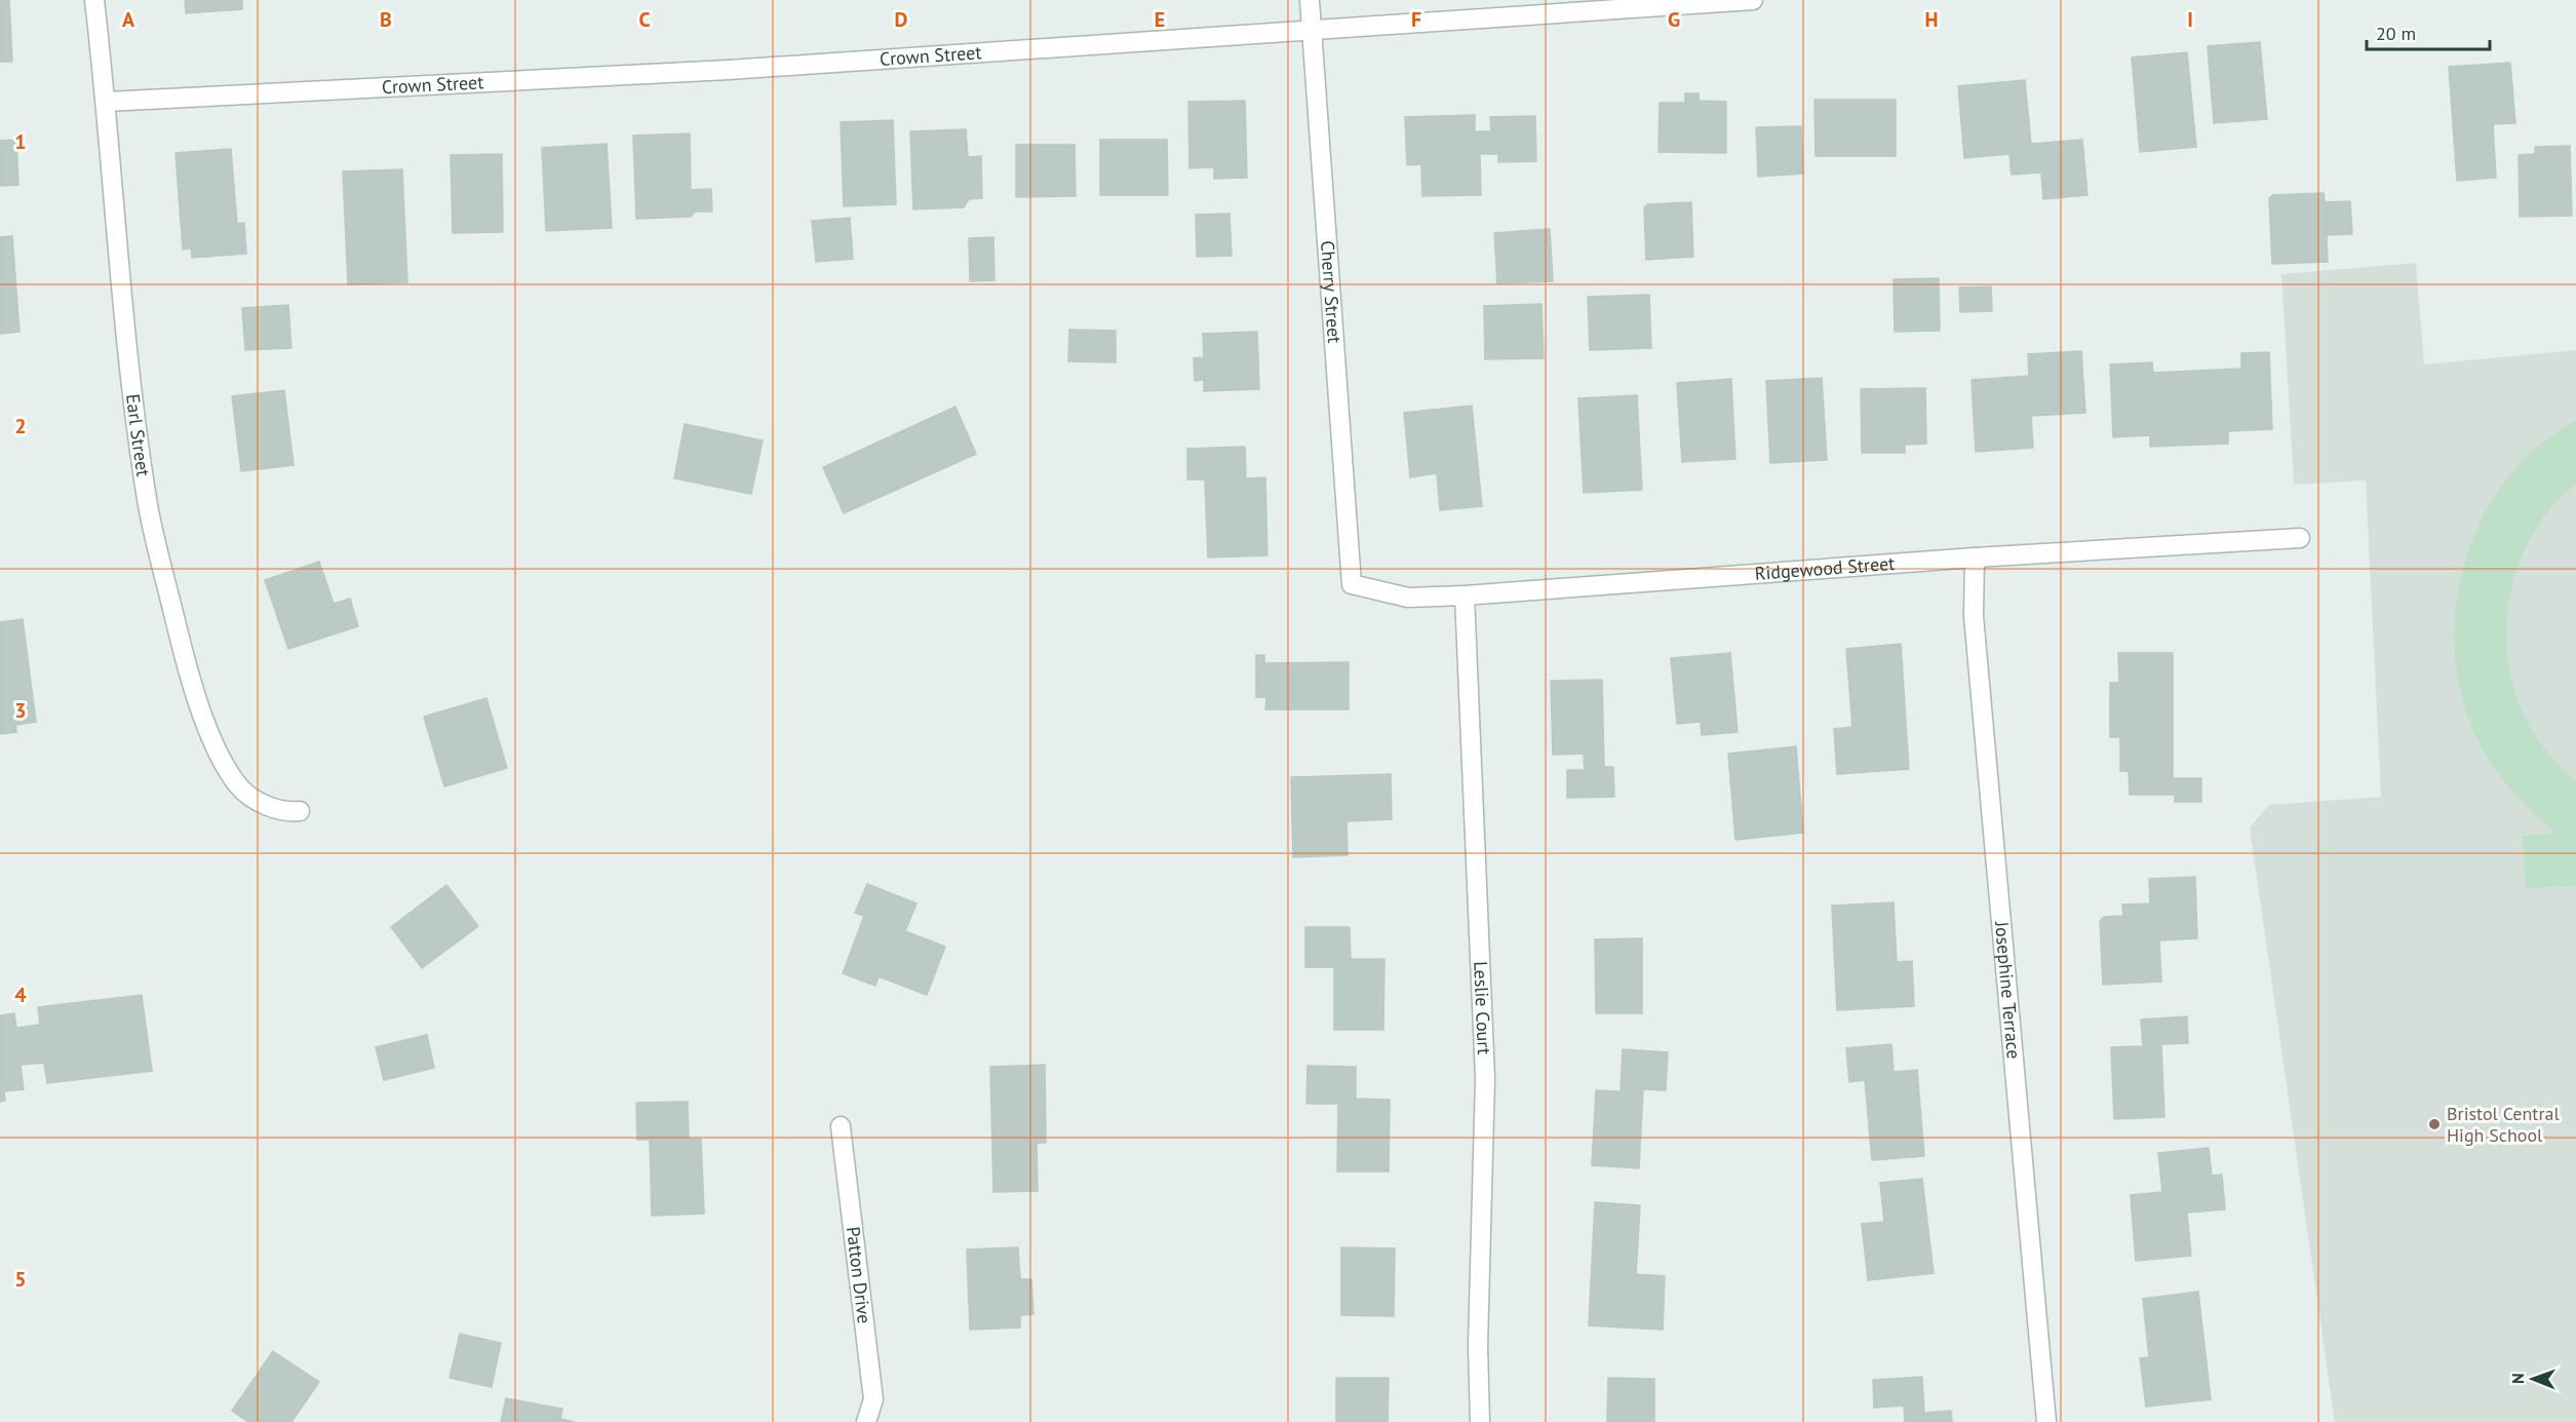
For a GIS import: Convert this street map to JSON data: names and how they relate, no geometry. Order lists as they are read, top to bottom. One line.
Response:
{"streets":{"street":["Crown Street","Cherry Street","Earl Street","Ridgewood Street","Josephine Terrace","Leslie Court","Patton Drive"]},"crossings":[["Crown Street","Cherry Street"],["Crown Street","Earl Street"],["Cherry Street","Ridgewood Street"],["Ridgewood Street","Josephine Terrace"],["Ridgewood Street","Leslie Court"]],"places":["Bristol Central High School"],"scale_bar":"20 m","north":"left","grid":{"columns":["A","B","C","D","E","F","G","H","I"],"rows":["1","2","3","4","5"]}}
